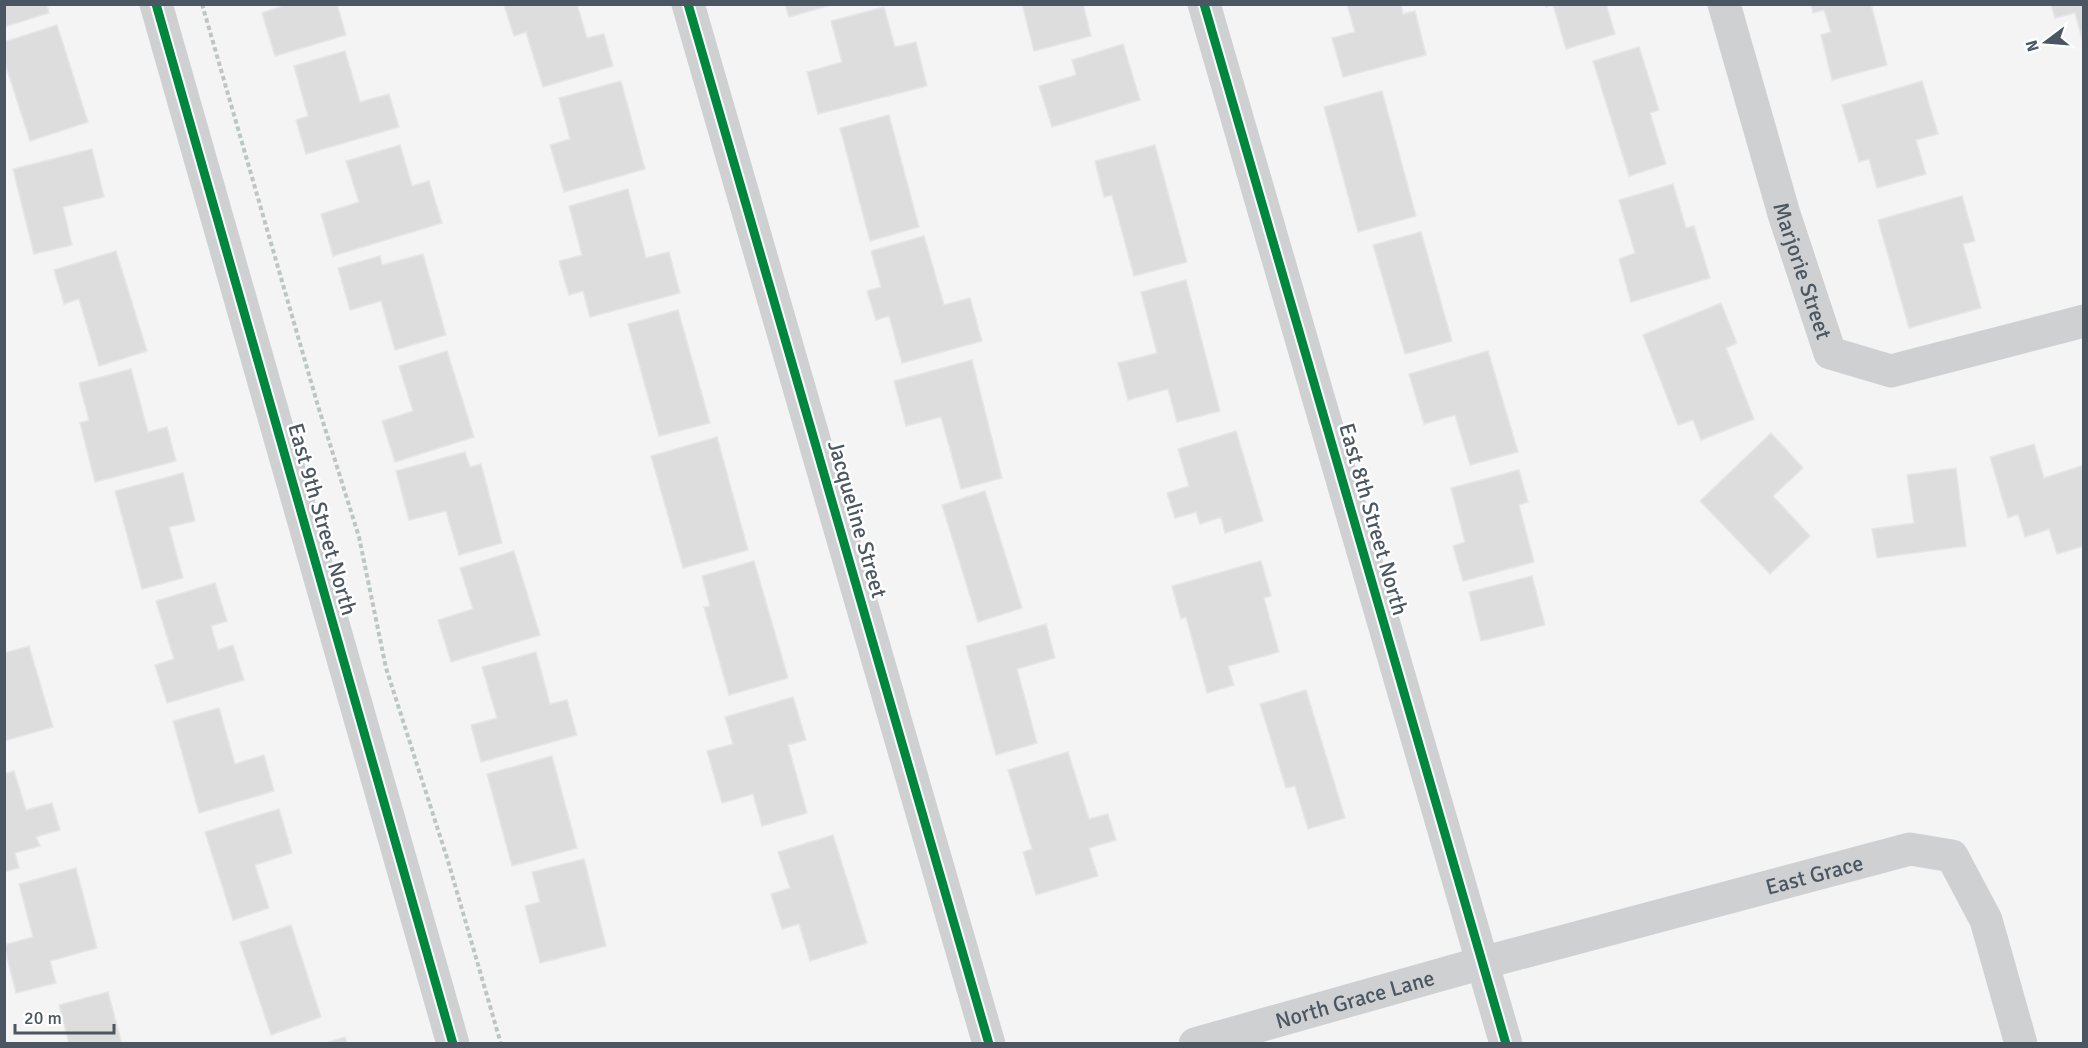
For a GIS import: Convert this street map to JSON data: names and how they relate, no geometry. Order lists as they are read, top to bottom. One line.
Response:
{"streets":{"street":["Marjorie Street","East 9th Street North","Jacqueline Street","East 8th Street North","East Grace","North Grace Lane"]},"crossings":[["East 8th Street North","East Grace"],["East 8th Street North","North Grace Lane"],["East Grace","North Grace Lane"]],"scale_bar":"20 m","north":"left"}
